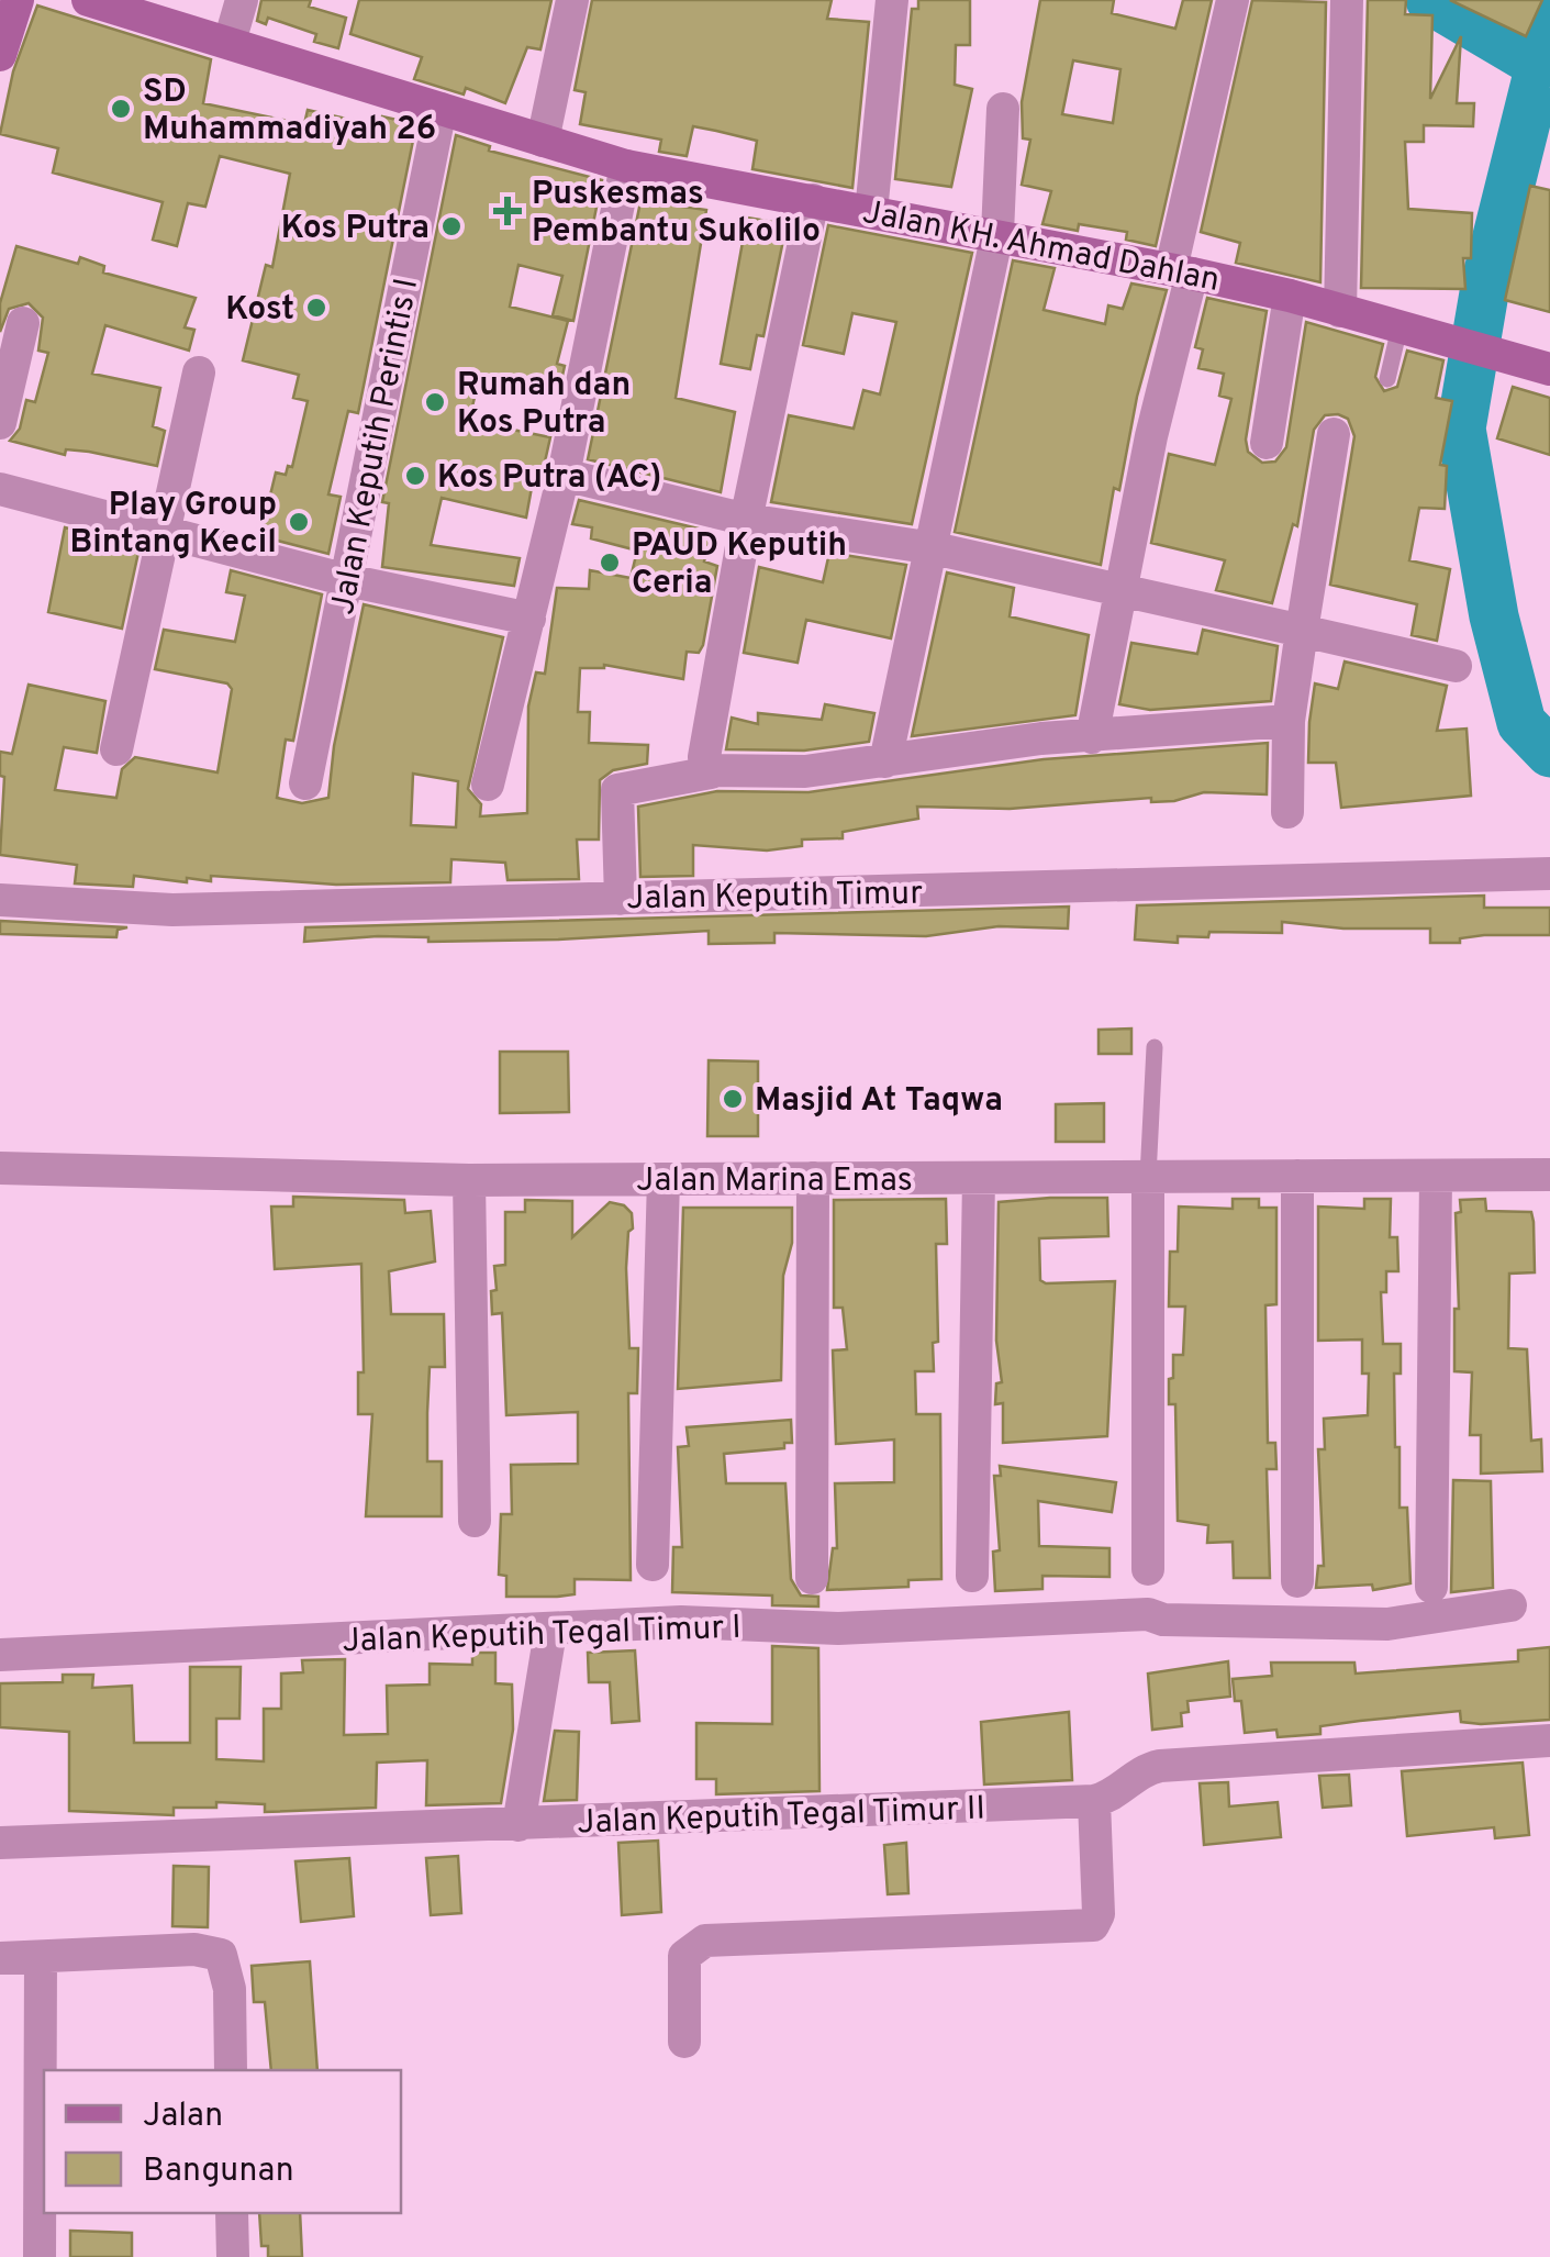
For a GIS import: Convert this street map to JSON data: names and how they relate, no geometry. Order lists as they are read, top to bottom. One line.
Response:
{"streets":{"street":["Jalan KH. Ahmad Dahlan","Jalan Keputih Perintis I","Jalan Keputih Timur","Jalan Marina Emas","Jalan Keputih Tegal Timur I","Jalan Keputih Tegal Timur II"]},"crossings":[["Jalan KH. Ahmad Dahlan","Jalan Keputih Perintis I"]],"places":{"other":["SD Muhammadiyah 26","Kos Putra","Kost","Rumah dan Kos Putra","Kos Putra (AC)","Play Group Bintang Kecil","PAUD Keputih Ceria","Masjid At Taqwa"],"health":["Puskesmas Pembantu Sukolilo"]},"legend":["Jalan","Bangunan"]}
